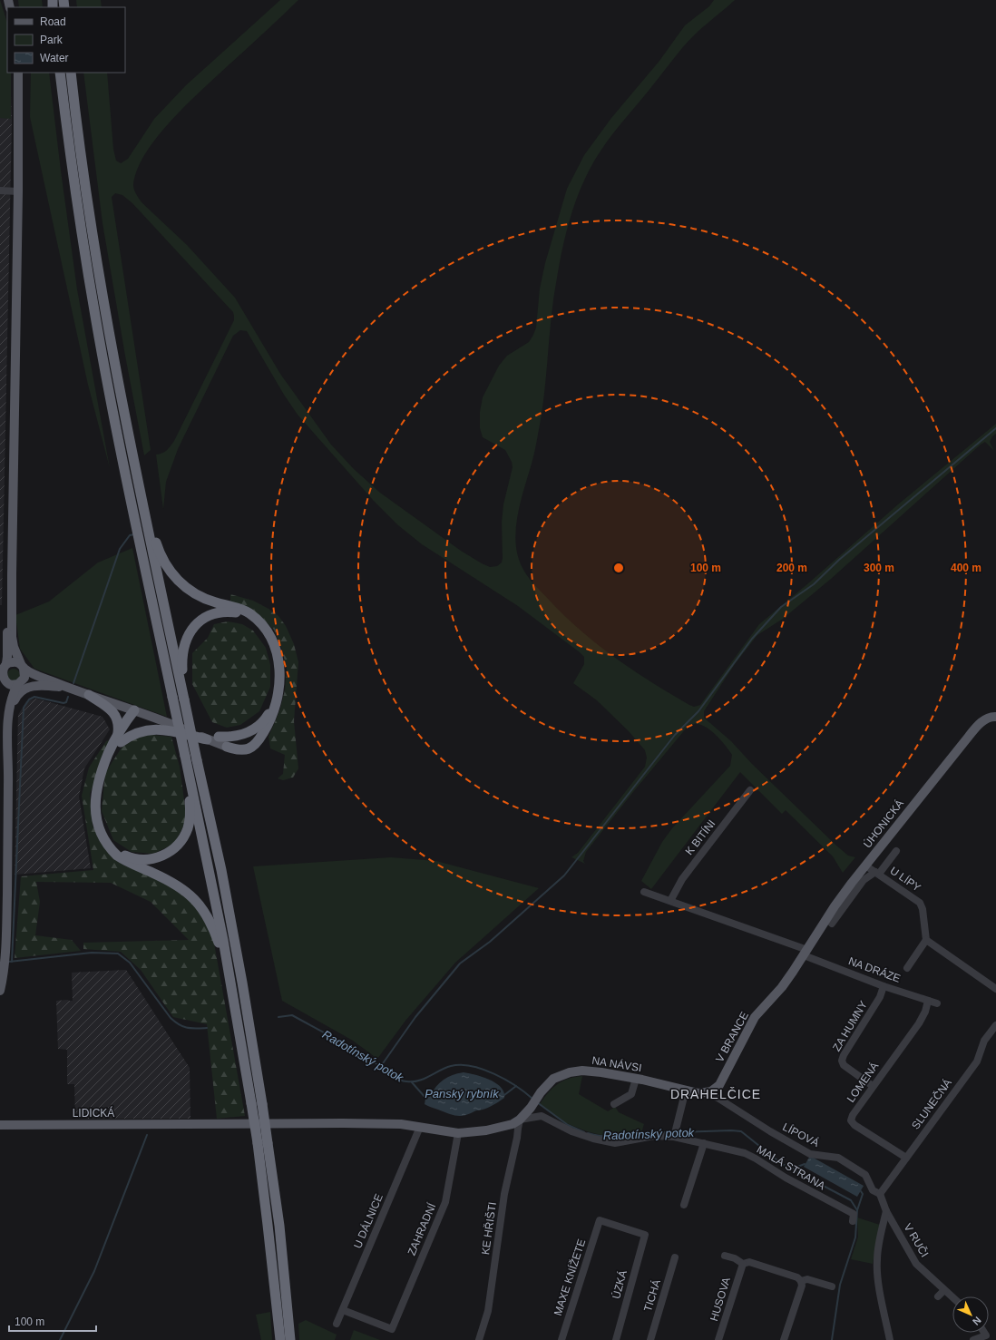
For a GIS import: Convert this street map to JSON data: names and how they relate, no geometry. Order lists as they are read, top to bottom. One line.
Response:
{"streets":{"main road":["ÚHONICKÁ","V BRANCE","NA NÁVSI","LIDICKÁ"],"street":["K BITÍNI","U LÍPY","NA DRÁZE","ZA HUMNY","LOMENÁ","SLUNEČNÁ","LÍPOVÁ","MALÁ STRANA","U DÁLNICE","KE HŘIŠTI","ZAHRADNÍ","V RUČI","MAXE KNÍŽETE","ÚZKÁ","TICHÁ","HUSOVA"]},"crossings":[["ÚHONICKÁ","U LÍPY"],["ÚHONICKÁ","NA DRÁZE"],["ÚHONICKÁ","V BRANCE"],["K BITÍNI","NA DRÁZE"],["NA DRÁZE","ZA HUMNY"],["NA DRÁZE","V BRANCE"],["NA DRÁZE","LOMENÁ"],["ZA HUMNY","LOMENÁ"],["V BRANCE","NA NÁVSI"],["V BRANCE","LÍPOVÁ"],["NA NÁVSI","LIDICKÁ"],["NA NÁVSI","LÍPOVÁ"],["NA NÁVSI","MALÁ STRANA"],["NA NÁVSI","KE HŘIŠTI"],["LOMENÁ","SLUNEČNÁ"],["SLUNEČNÁ","LÍPOVÁ"],["SLUNEČNÁ","V RUČI"],["LIDICKÁ","MALÁ STRANA"],["LIDICKÁ","U DÁLNICE"],["LIDICKÁ","KE HŘIŠTI"],["LIDICKÁ","ZAHRADNÍ"],["LÍPOVÁ","V RUČI"],["MALÁ STRANA","KE HŘIŠTI"],["U DÁLNICE","ZAHRADNÍ"],["MAXE KNÍŽETE","ÚZKÁ"]],"districts":["DRAHELČICE"],"water":["Radotínský potok","Panský rybník"],"legend":["Road","Park","Water"],"scale_bar":"100 m","north":"bottom right","rings":["100 m","200 m","300 m","400 m"]}
